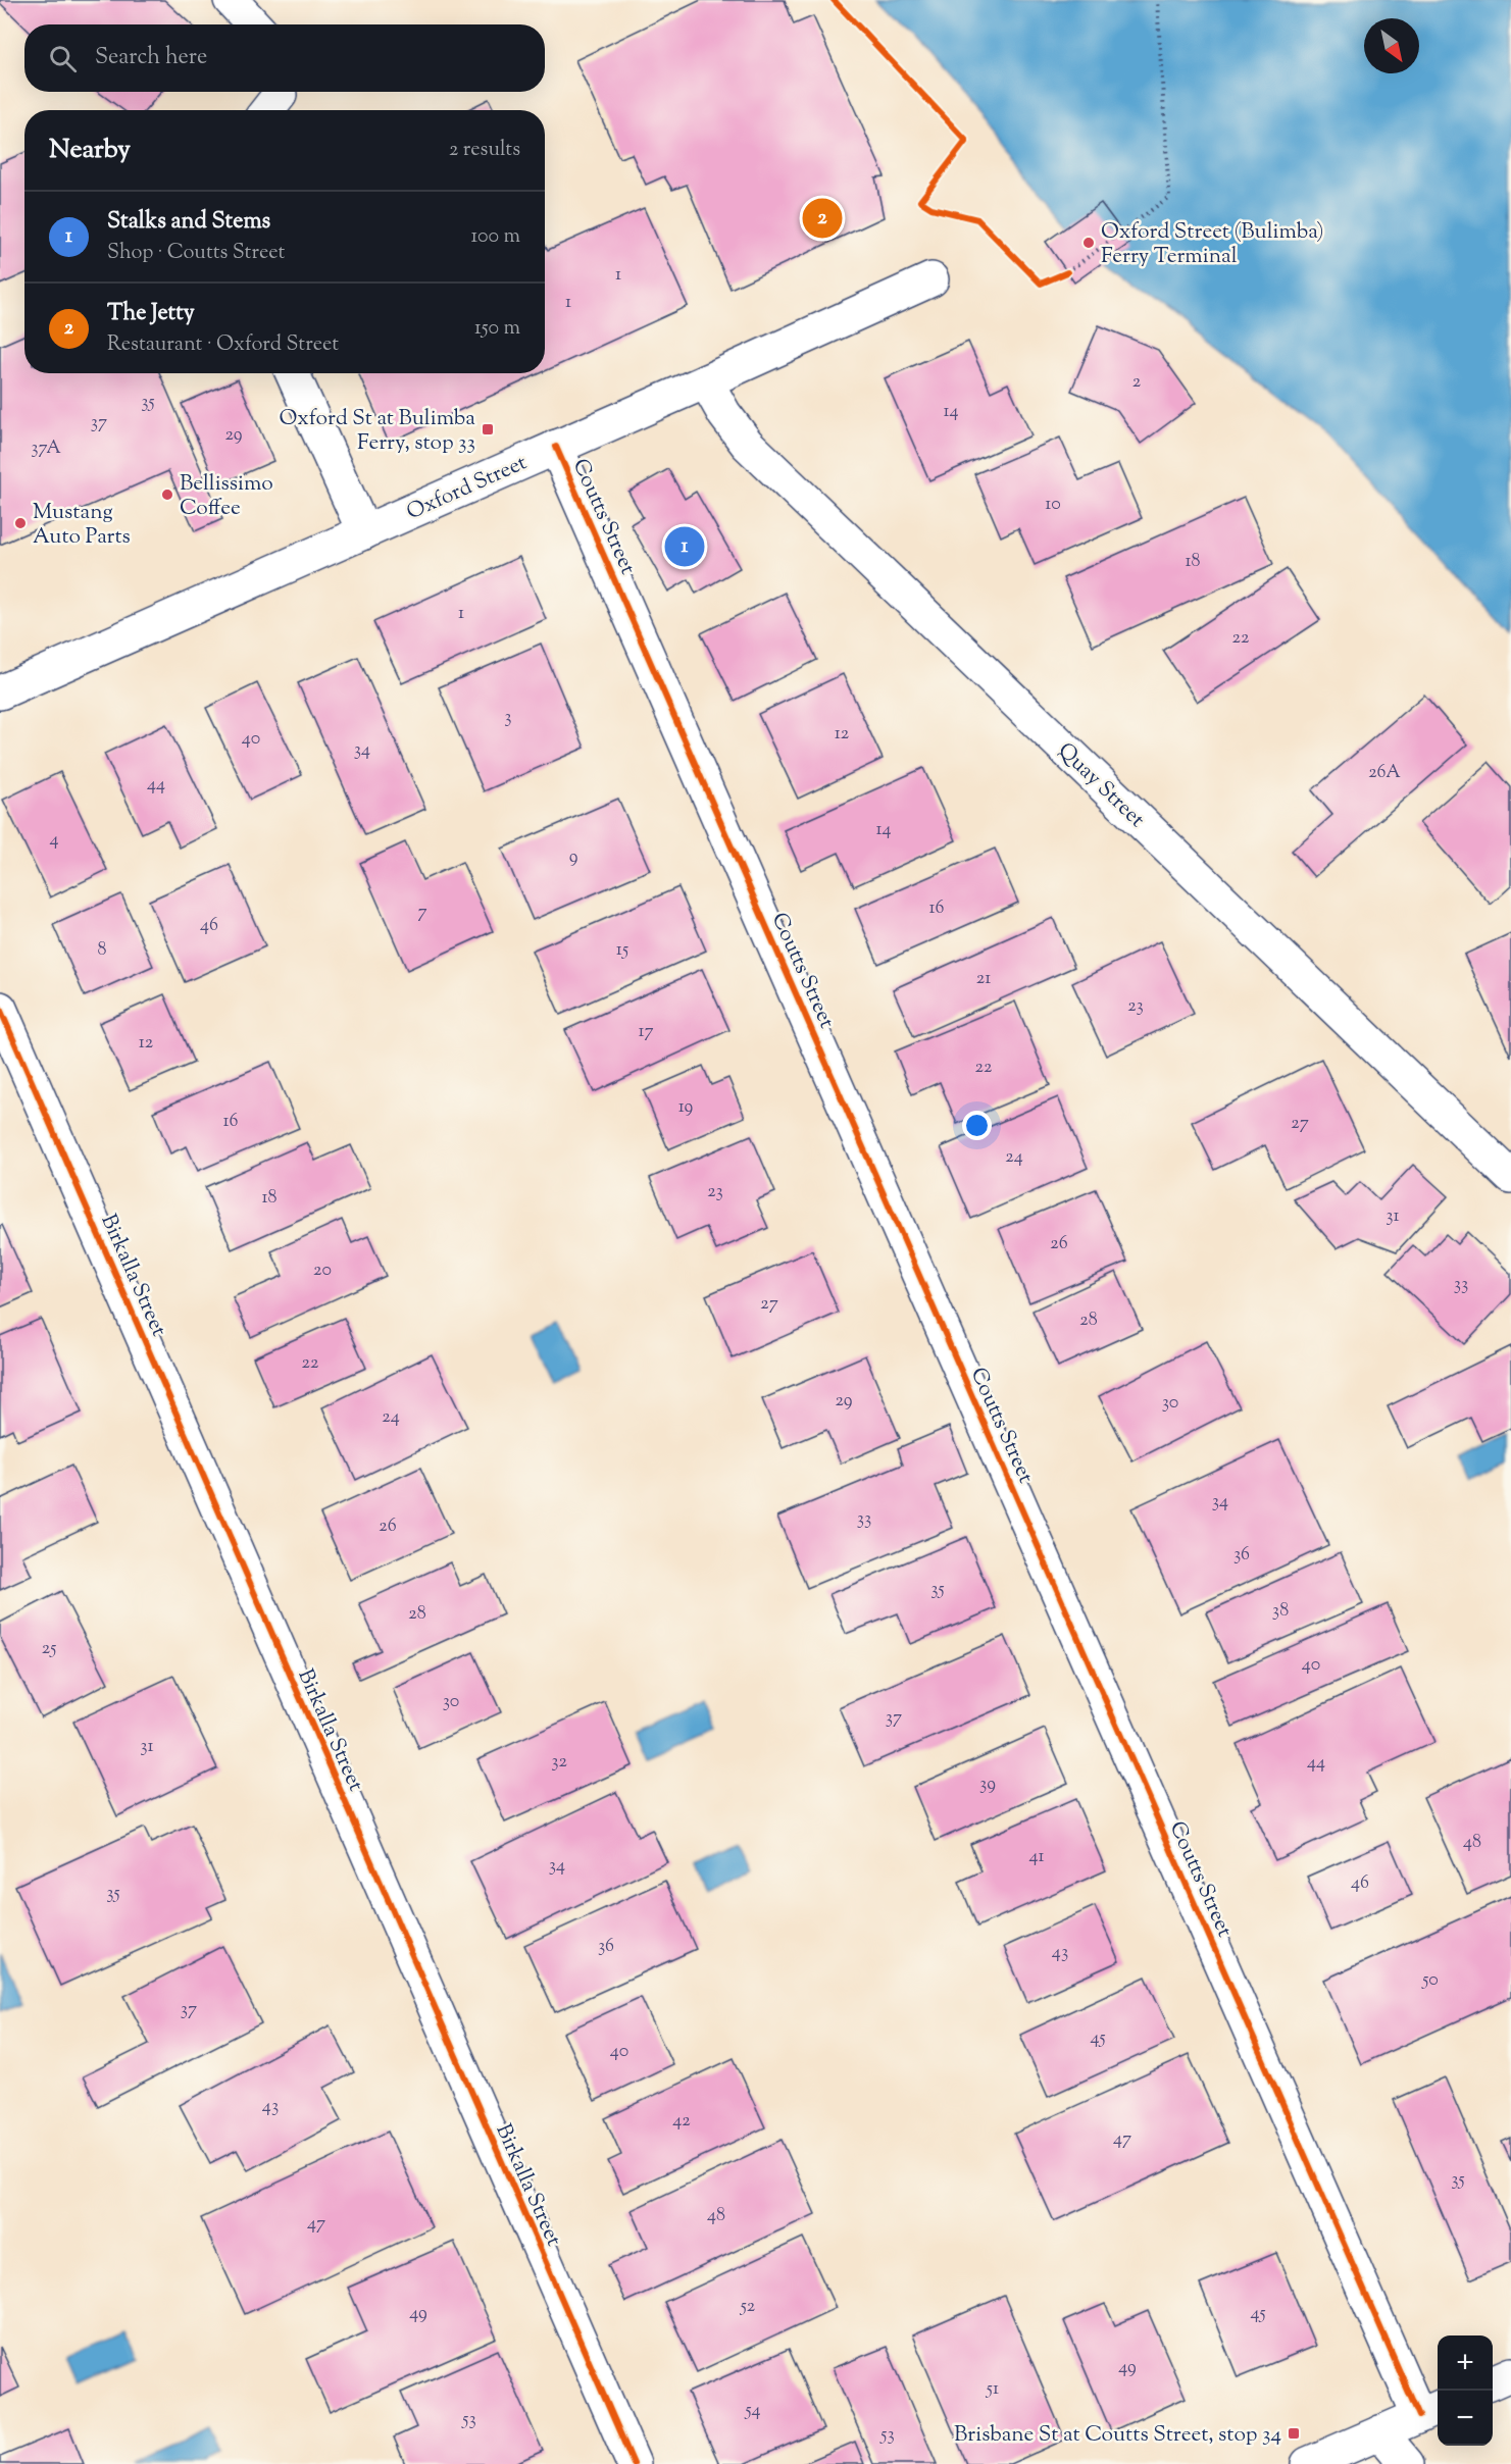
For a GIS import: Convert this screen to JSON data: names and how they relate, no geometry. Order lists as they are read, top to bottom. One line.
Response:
{"streets":{"street":["Oxford Street","Coutts Street","Quay Street","Birkalla Street"]},"crossings":[["Oxford Street","Coutts Street"],["Oxford Street","Quay Street"]],"places":{"other":["Oxford Street (Bulimba) Ferry Terminal","Bellissimo Coffee","Mustang Auto Parts"],"transit":["Oxford St at Bulimba Ferry, stop 33","Brisbane St at Coutts Street, stop 34"]},"house_numbers":["1","1","2","35","14","37","29","37A","10","18","1","22","3","12","40","34","26A","44","14","4","9","16","7","46","8","15","21","23","17","12","22","19","16","27","24","23","18","31","26","20","33","27","28","22","29","30","24","34","33","26","36","35","38","28","25","40","30","37","31","32","44","39","48","41","34","46","35","36","43","50","37","45","40","43","42","47","35","48","47","52","49","45","49","51","54","53","53"],"north":"bottom right","page":{"search":"Search here","heading":["Nearby","2 results"],"list":[{"mark":"1","name":"Stalks and Stems","note":"Shop · Coutts Street","value":"100 m"},{"mark":"2","name":"The Jetty","note":"Restaurant · Oxford Street","value":"150 m"}],"pins":["2","1"],"map_buttons":["+","−"]}}
